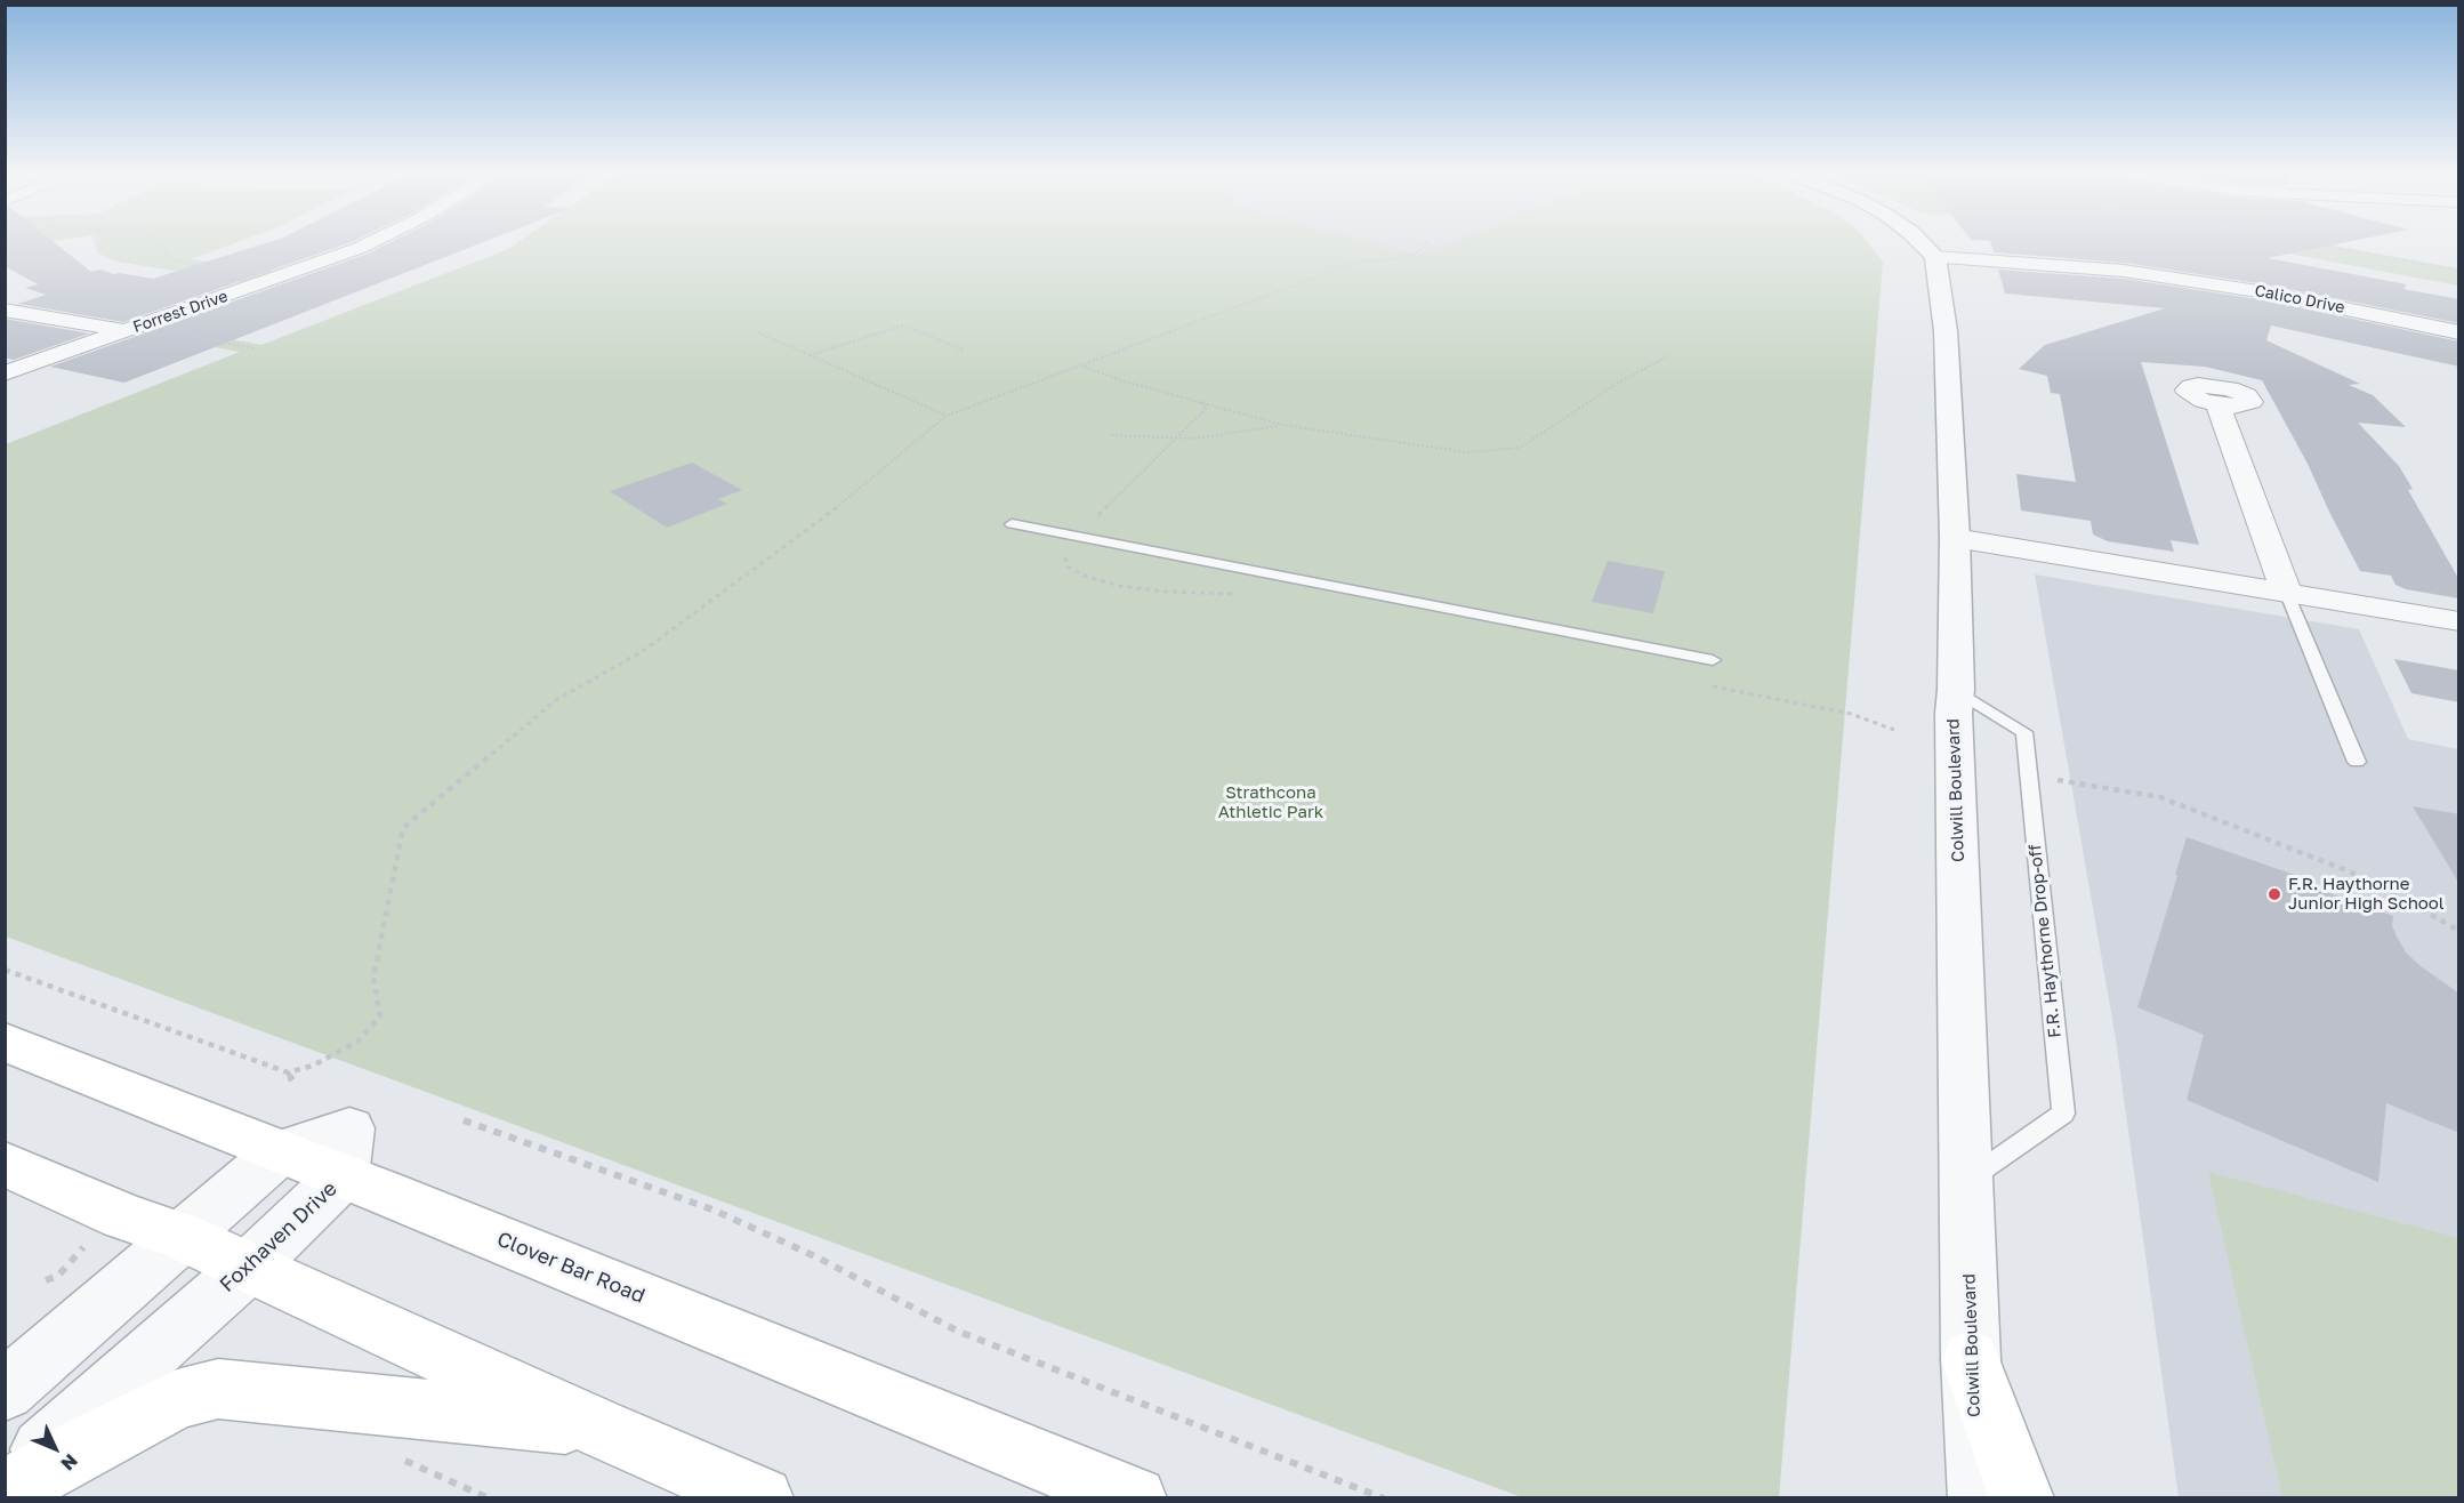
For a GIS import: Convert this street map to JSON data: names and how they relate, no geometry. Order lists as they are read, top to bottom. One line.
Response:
{"streets":{"main road":["Clover Bar Road"],"street":["Calico Drive","Forrest Drive","Colwill Boulevard","Foxhaven Drive"],"lane":["F.R. Haythorne Drop-off"]},"crossings":[["Calico Drive","Colwill Boulevard"],["Colwill Boulevard","F.R. Haythorne Drop-off"],["Foxhaven Drive","Clover Bar Road"]],"parks":["Strathcona Athletic Park"],"places":["F.R. Haythorne Junior High School"],"north":"bottom right"}
